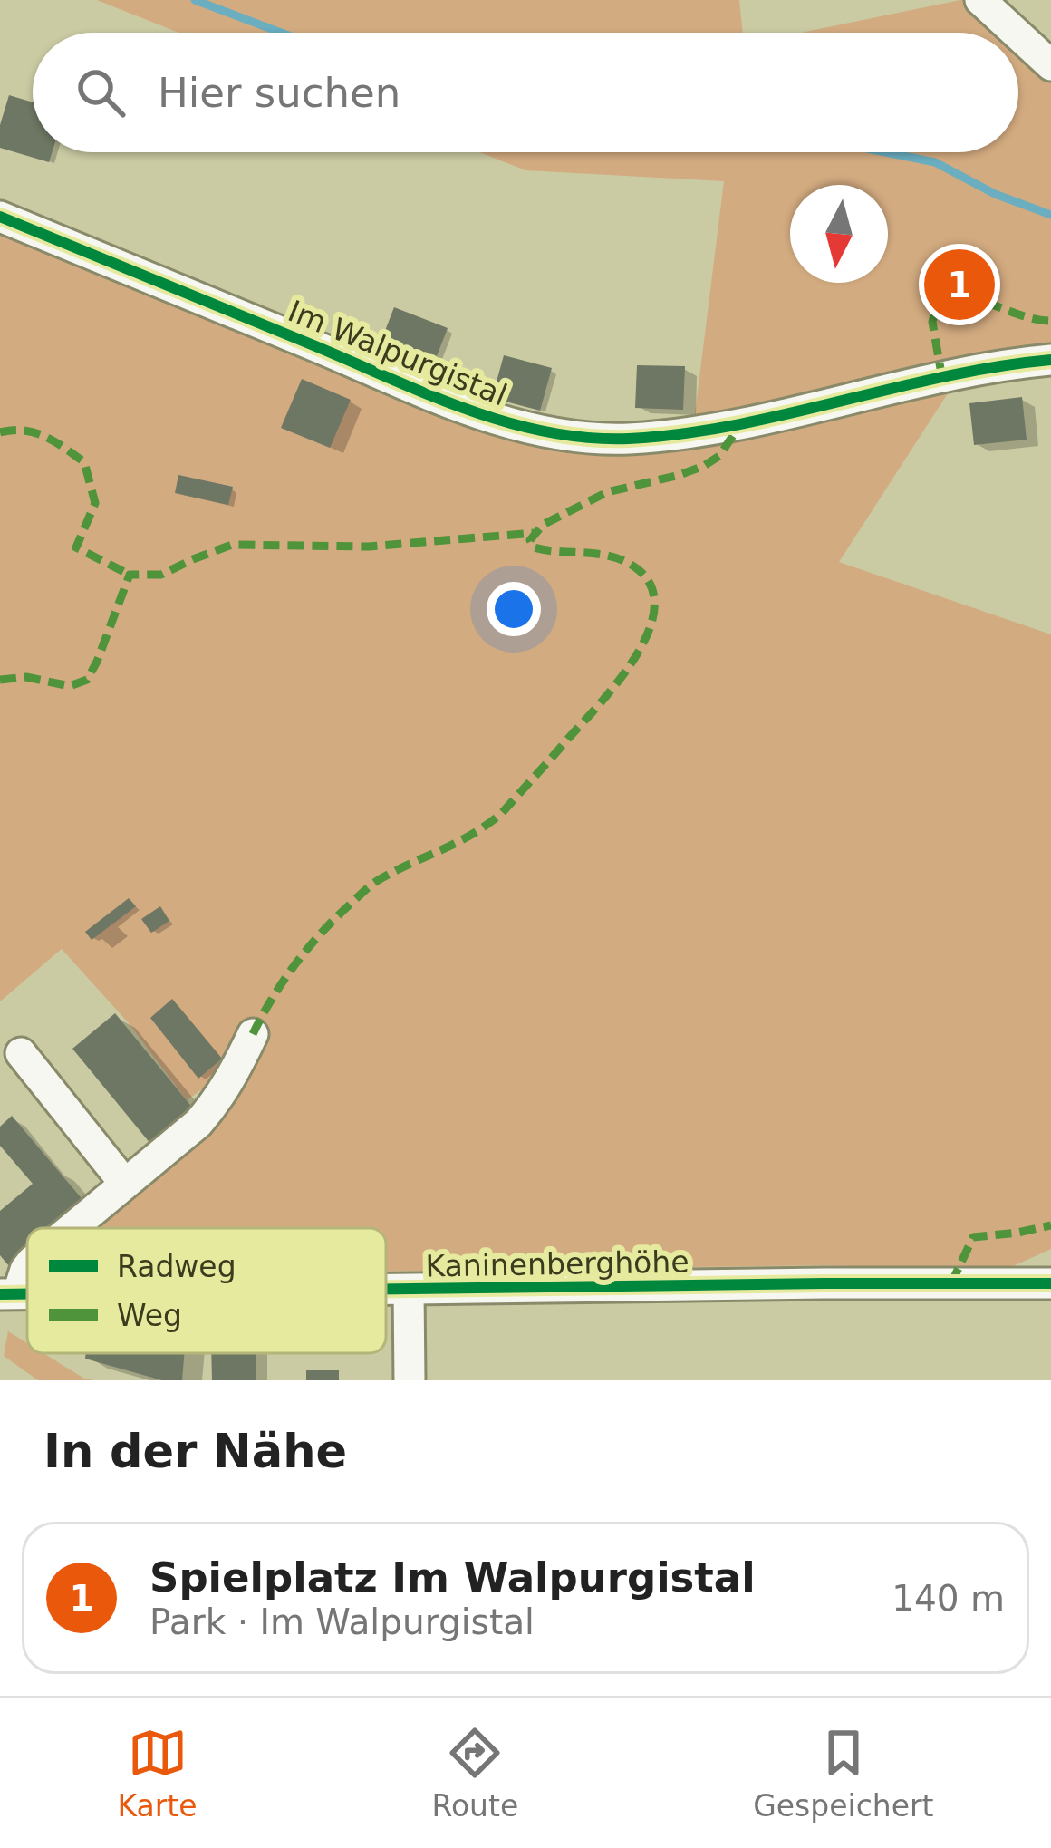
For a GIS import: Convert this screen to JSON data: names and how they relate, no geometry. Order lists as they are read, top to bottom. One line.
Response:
{"streets":{"street":["Im Walpurgistal","Kaninenberghöhe"]},"legend":["Radweg","Weg"],"north":"bottom","page":{"search":"Hier suchen","pins":"1","heading":"In der Nähe","list":[{"mark":"1","name":"Spielplatz Im Walpurgistal","note":"Park · Im Walpurgistal","value":"140 m"}],"nav":["Karte","Route","Gespeichert"]}}
